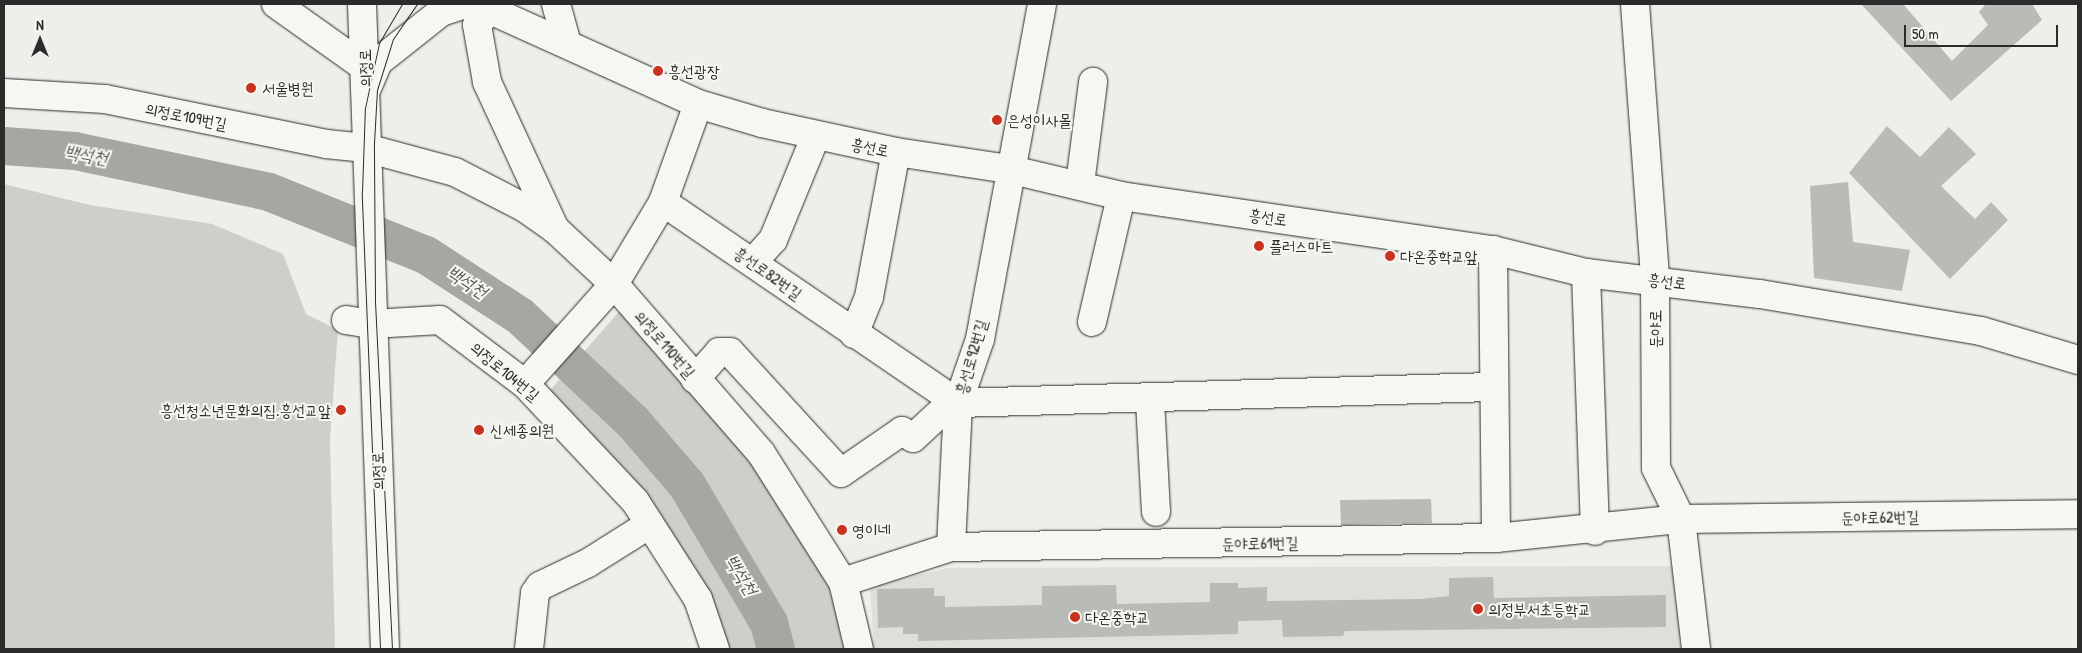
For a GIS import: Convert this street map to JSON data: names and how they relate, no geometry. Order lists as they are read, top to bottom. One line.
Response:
{"streets":{"street":["의정로","의정로109번길","흥선로","흥선로82번길","둔야로","의정로110번길","흥선로92번길","의정로104번길","둔야로62번길","둔야로61번길"]},"crossings":[["의정로","의정로109번길"],["의정로","의정로110번길"],["의정로","의정로104번길"],["의정로109번길","의정로110번길"],["흥선로","둔야로"],["흥선로","흥선로92번길"],["흥선로82번길","흥선로92번길"],["둔야로","둔야로62번길"],["둔야로","둔야로61번길"],["의정로110번길","둔야로61번길"],["흥선로92번길","둔야로61번길"],["둔야로62번길","둔야로61번길"]],"water":["백석천"],"places":["흥선광장","서울병원","은성이사몰","플러스마트","다온중학교앞","흥선청소년문화의집.흥선교앞","신세종의원","영이네","의정부서초등학교","다온중학교"],"scale_bar":"50 m","north":"top"}
